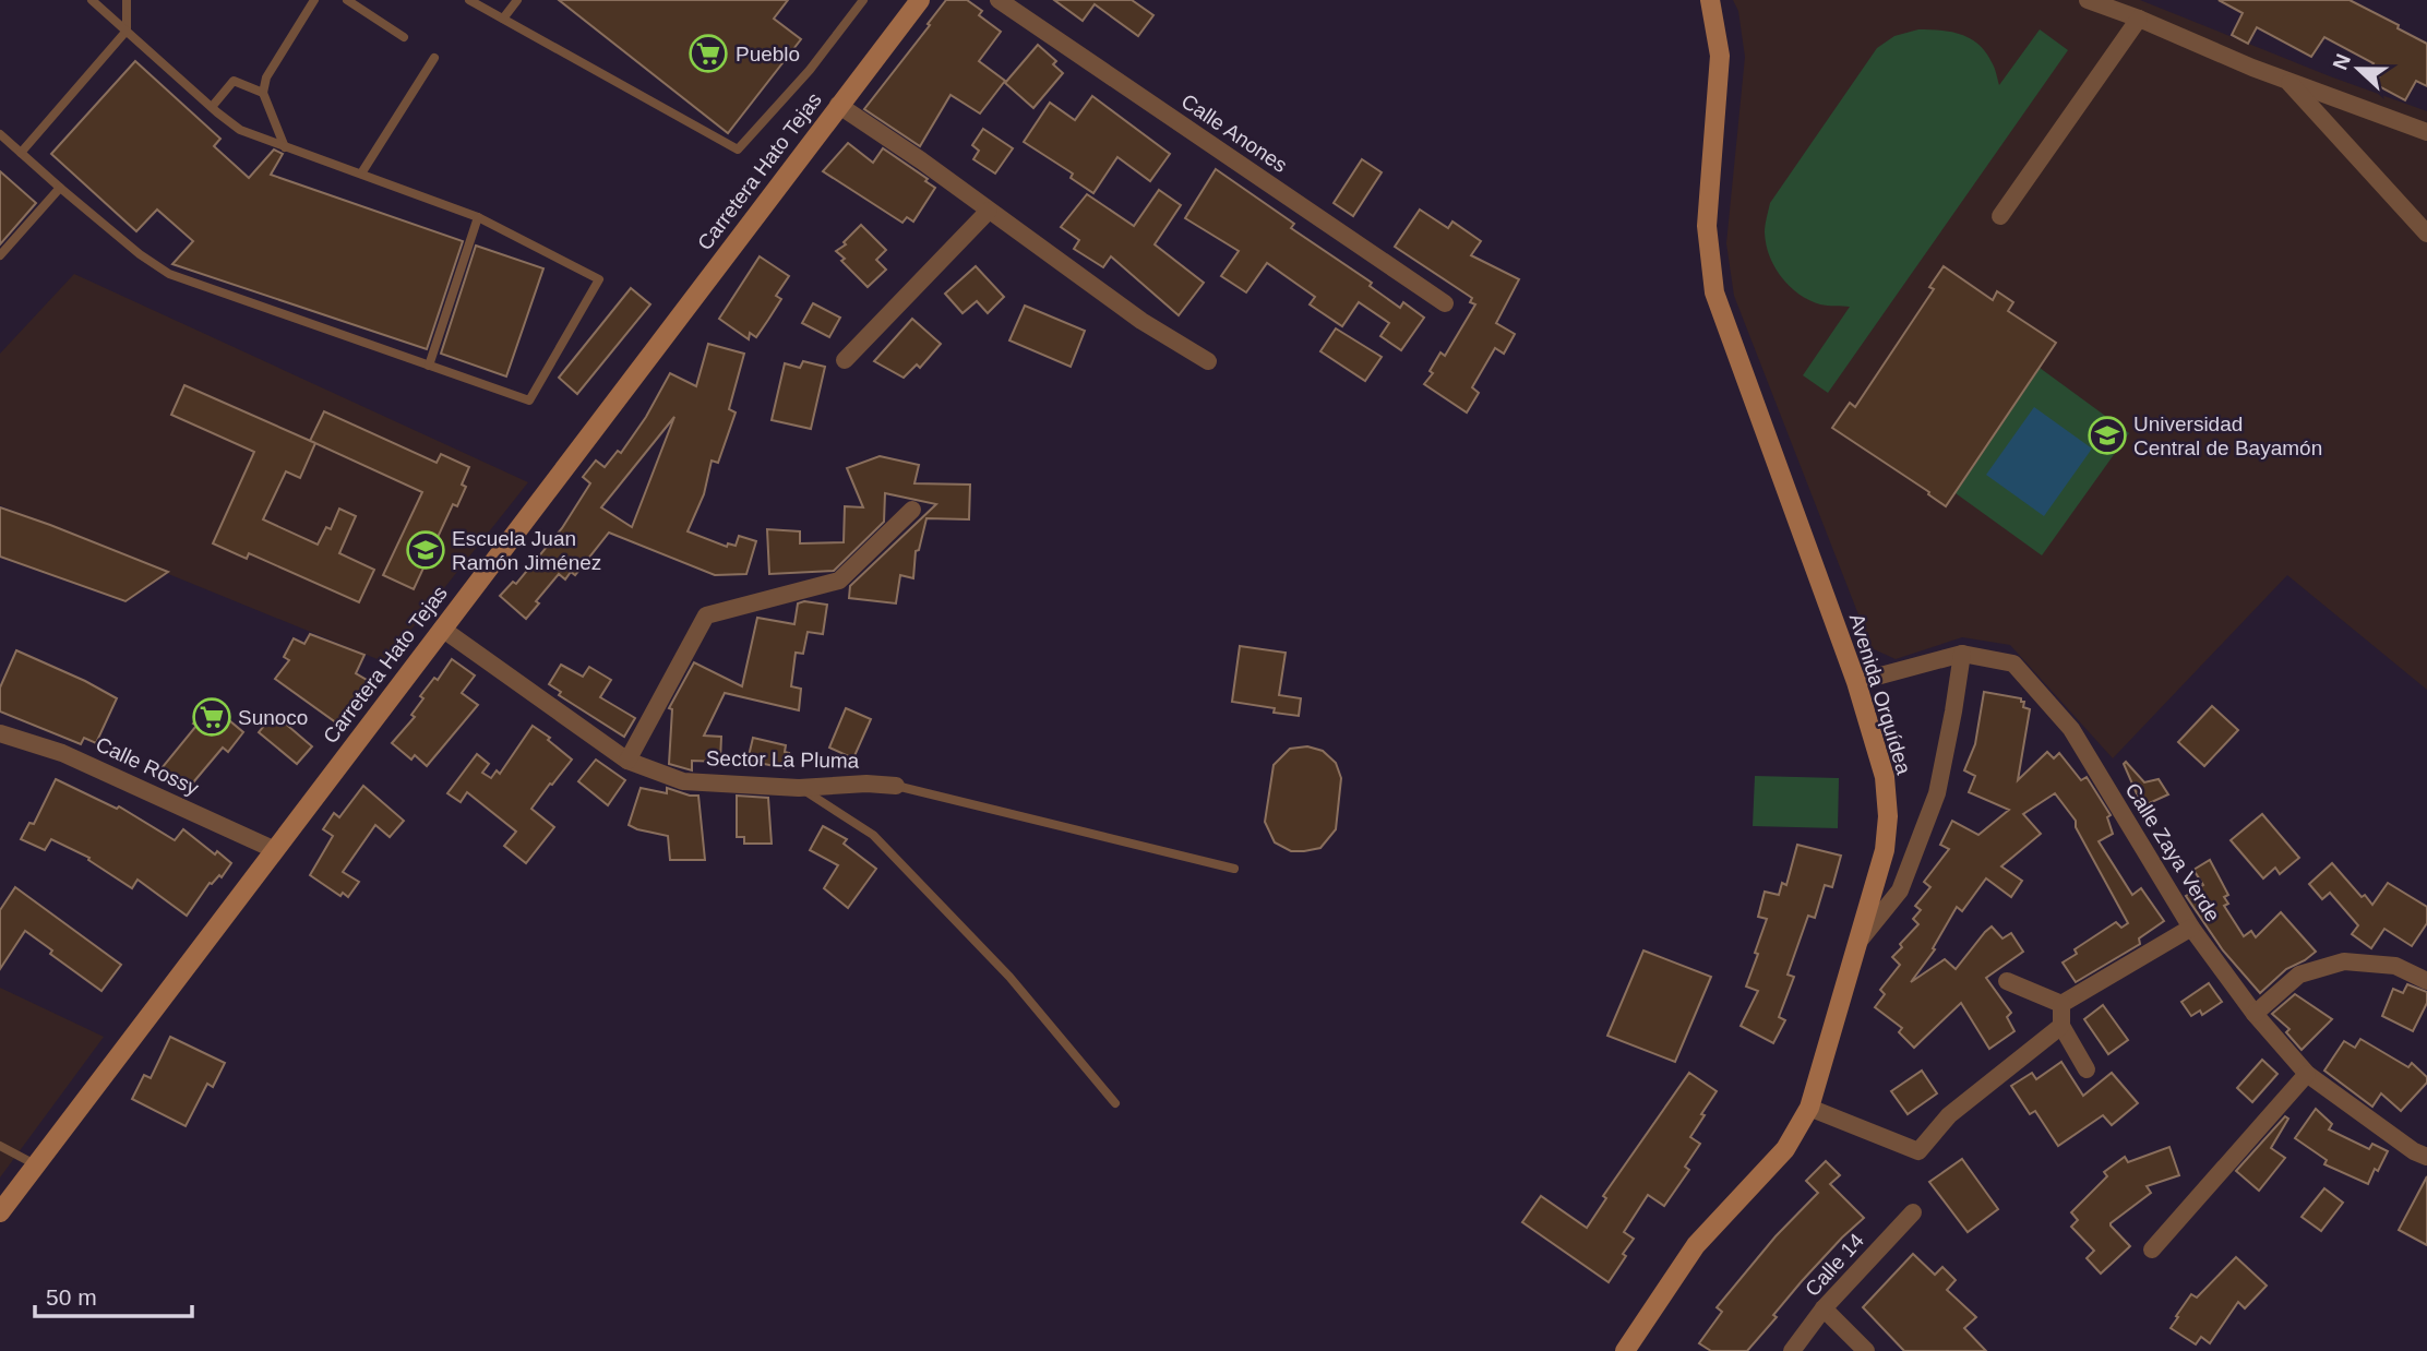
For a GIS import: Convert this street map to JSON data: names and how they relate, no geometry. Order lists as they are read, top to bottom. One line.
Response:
{"streets":{"street":["Calle Anones","Carretera Hato Tejas","Avenida Orquídea","Sector La Pluma","Calle Rossy","Calle Zaya Verde","Calle 14"]},"crossings":[["Carretera Hato Tejas","Sector La Pluma"],["Carretera Hato Tejas","Calle Rossy"],["Avenida Orquídea","Calle Zaya Verde"]],"places":{"supermarket":["Pueblo","Sunoco"],"school or university":["Universidad Central de Bayamón","Escuela Juan Ramón Jiménez"]},"scale_bar":"50 m","north":"left"}
